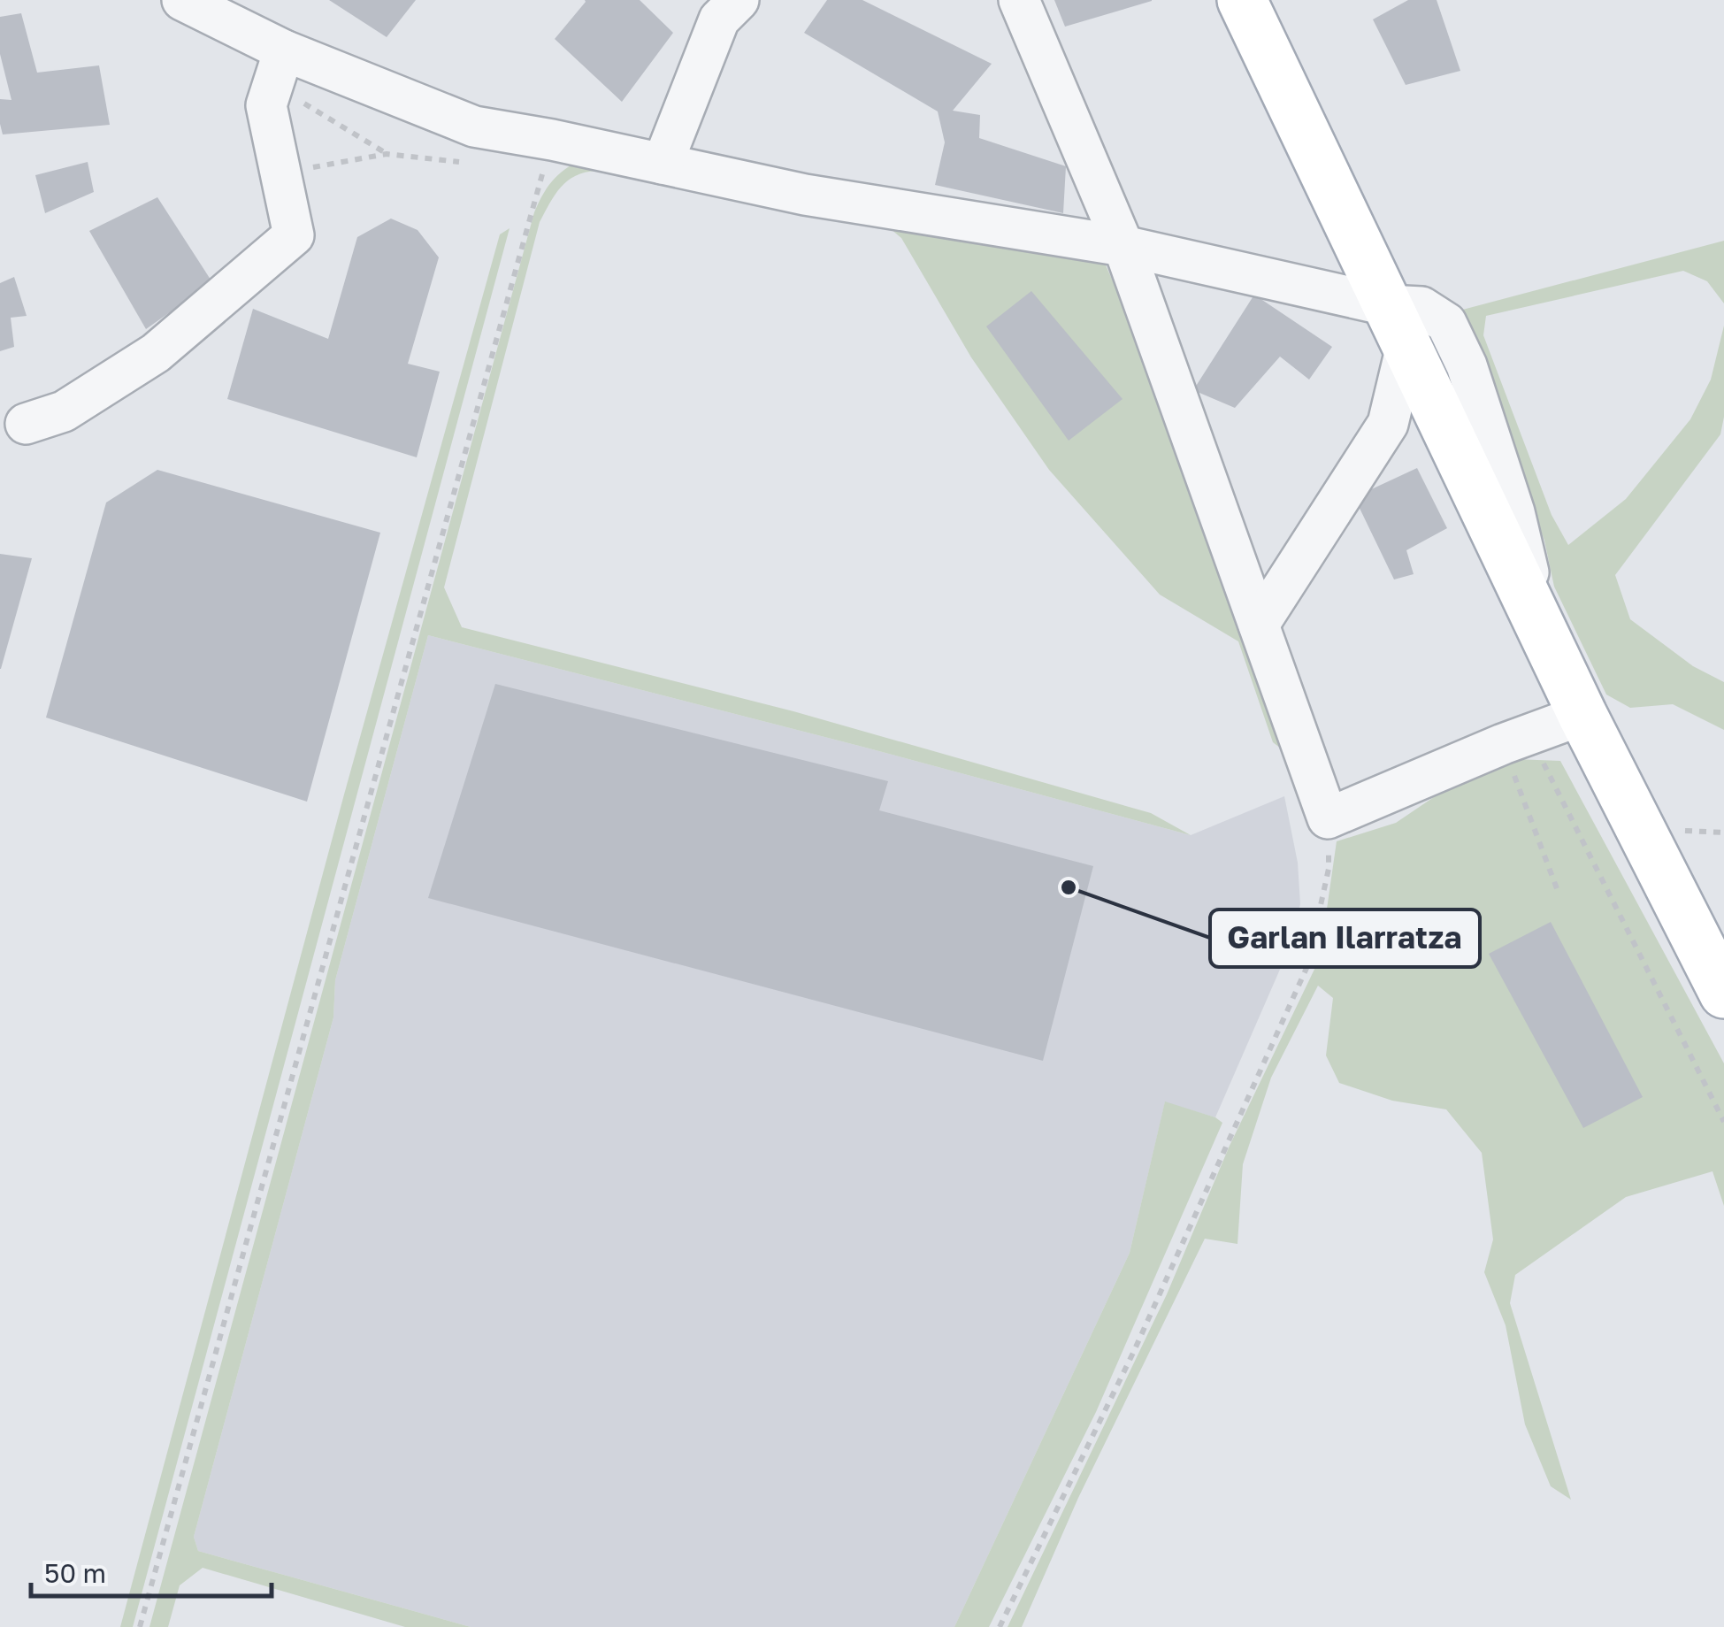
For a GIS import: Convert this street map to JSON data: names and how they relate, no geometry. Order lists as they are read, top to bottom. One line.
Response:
{"places":["Garlan Ilarratza"],"scale_bar":"50 m"}
